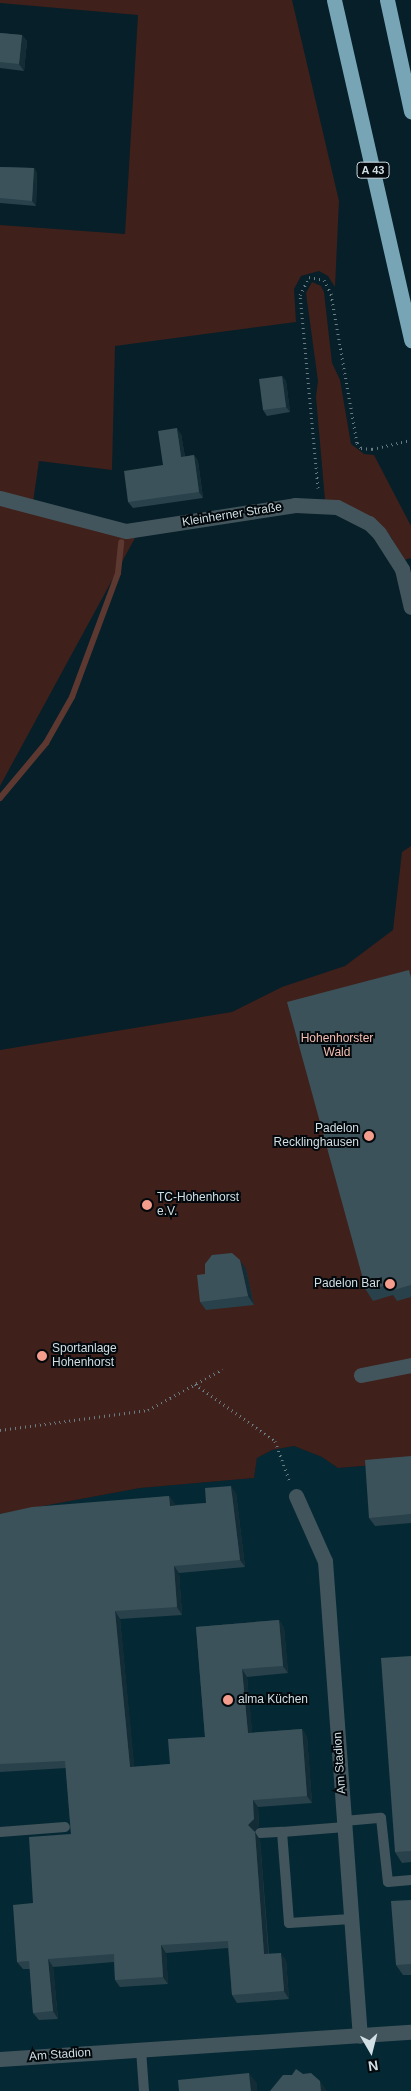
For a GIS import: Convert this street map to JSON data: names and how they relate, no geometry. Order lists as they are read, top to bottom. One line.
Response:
{"streets":{"highway":["A 43"],"street":["Kleinherner Straße","Am Stadion"]},"parks":["Hohenhorster Wald"],"places":["Padelon Recklinghausen","TC-Hohenhorst e.V.","Padelon Bar","Sportanlage Hohenhorst","alma Küchen"],"north":"bottom"}
